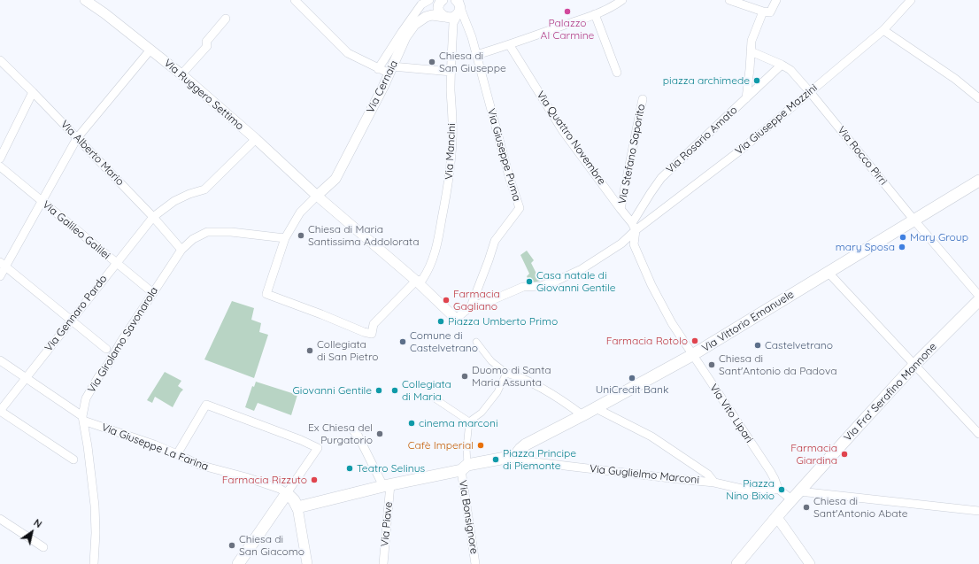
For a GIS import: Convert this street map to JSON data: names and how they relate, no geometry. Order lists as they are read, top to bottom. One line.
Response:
{"streets":{"main road":["Via Vittorio Emanuele","Via Fra' Serafino Mannone"],"street":["Via Cernaia","Via Ruggero Settimo","Via Giuseppe Mazzini","Via Quattro Novembre","Via Rosario Amato","Via Mancini","Via Alberto Mario","Via Stefano Saporito","Via Giuseppe Puma","Via Rocco Pirri","Via Galileo Galilei","Via Gennaro Pardo","Via Girolamo Savonarola","Via Vito Lipari","Via Giuseppe La Farina","Via Guglielmo Marconi","Via Bonsignore","Via Piave"]},"crossings":[["Via Cernaia","Via Ruggero Settimo"],["Via Cernaia","Via Mancini"],["Via Ruggero Settimo","Via Mancini"],["Via Ruggero Settimo","Via Giuseppe Puma"],["Via Ruggero Settimo","Via Gennaro Pardo"],["Via Giuseppe Mazzini","Via Quattro Novembre"],["Via Giuseppe Mazzini","Via Rosario Amato"],["Via Giuseppe Mazzini","Via Rocco Pirri"],["Via Giuseppe Mazzini","Via Vito Lipari"],["Via Quattro Novembre","Via Rosario Amato"],["Via Quattro Novembre","Via Stefano Saporito"],["Via Quattro Novembre","Via Vito Lipari"],["Via Rosario Amato","Via Rocco Pirri"],["Via Rosario Amato","Via Vito Lipari"],["Via Mancini","Via Girolamo Savonarola"],["Via Alberto Mario","Via Gennaro Pardo"],["Via Alberto Mario","Via Girolamo Savonarola"],["Via Rocco Pirri","Via Vittorio Emanuele"],["Via Galileo Galilei","Via Gennaro Pardo"],["Via Galileo Galilei","Via Girolamo Savonarola"],["Via Gennaro Pardo","Via Giuseppe La Farina"],["Via Vittorio Emanuele","Via Vito Lipari"],["Via Vittorio Emanuele","Via Guglielmo Marconi"],["Via Girolamo Savonarola","Via Giuseppe La Farina"],["Via Vito Lipari","Via Guglielmo Marconi"]],"places":["Palazzo Al Carmine","Chiesa di San Giuseppe","piazza archimede","Chiesa di Maria Santissima Addolorata","Mary Group","mary Sposa","Casa natale di Giovanni Gentile","Farmacia Gagliano","Piazza Umberto Primo","Farmacia Rotolo","Comune di Castelvetrano","Castelvetrano","Collegiata di San Pietro","Chiesa di Sant'Antonio da Padova","Duomo di Santa Maria Assunta","UniCredit Bank","Giovanni Gentile","Collegiata di Maria","cinema marconi","Ex Chiesa del Purgatorio","Cafè Imperial","Farmacia Giardina","Piazza Principe di Piemonte","Teatro Selinus","Farmacia Rizzuto","Piazza Nino Bixio","Chiesa di Sant'Antonio Abate","Chiesa di San Giacomo"],"north":"top right"}
